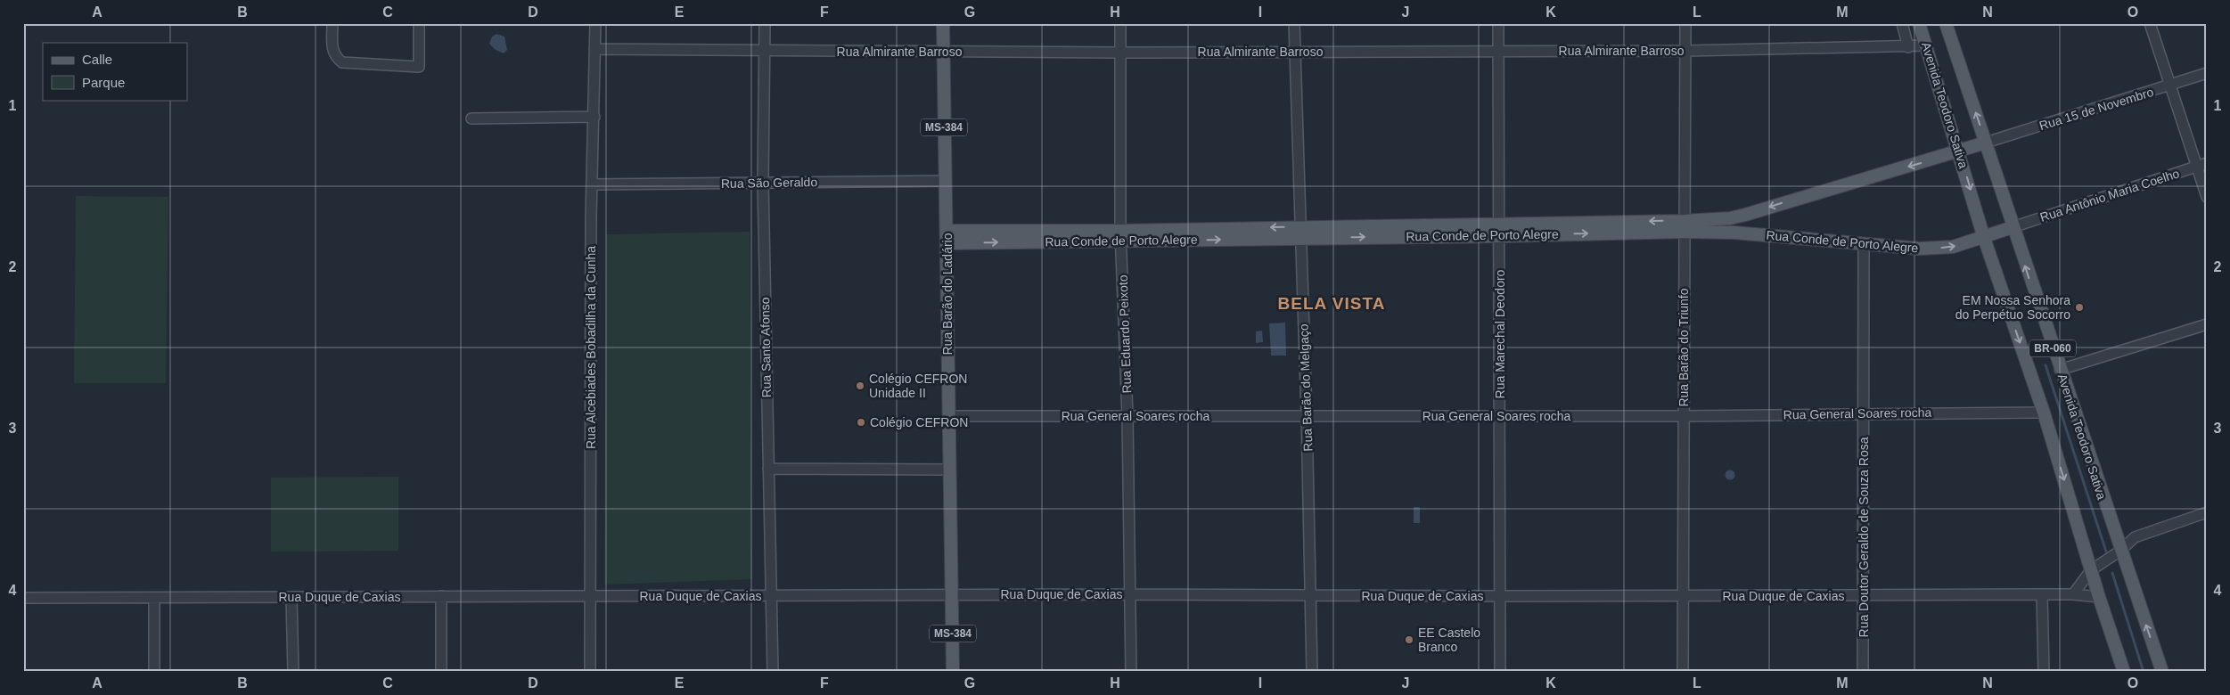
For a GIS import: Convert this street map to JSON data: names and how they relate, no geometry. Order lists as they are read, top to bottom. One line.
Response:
{"streets":{"main road":["Avenida Teodoro Sativa","MS-384","Rua Conde de Porto Alegre","Rua Barão do Ladário","BR-060"],"street":["Rua Almirante Barroso","Rua 15 de Novembro","Rua São Geraldo","Rua Antônio Maria Coelho","Rua Eduardo Peixoto","Rua Marechal Deodoro","Rua Alcebiades Bobadilha da Cunha","Rua Santo Afonso","Rua Barão do Triunfo","Rua Barão do Melgaço","Rua General Soares rocha","Rua Doutor Geraldo de Souza Rosa","Rua Duque de Caxias"]},"crossings":[["Rua Almirante Barroso","Avenida Teodoro Sativa"],["Rua Almirante Barroso","Rua Barão do Ladário"],["Rua Almirante Barroso","Rua Eduardo Peixoto"],["Rua Almirante Barroso","Rua Marechal Deodoro"],["Rua Almirante Barroso","Rua Alcebiades Bobadilha da Cunha"],["Rua Almirante Barroso","Rua Santo Afonso"],["Rua Almirante Barroso","Rua Barão do Triunfo"],["Rua Almirante Barroso","Rua Barão do Melgaço"],["Avenida Teodoro Sativa","Rua 15 de Novembro"],["Avenida Teodoro Sativa","Rua Antônio Maria Coelho"],["Avenida Teodoro Sativa","Rua Conde de Porto Alegre"],["Avenida Teodoro Sativa","Rua General Soares rocha"],["Avenida Teodoro Sativa","Rua Duque de Caxias"],["Rua 15 de Novembro","Rua Conde de Porto Alegre"],["Rua São Geraldo","Rua Barão do Ladário"],["Rua São Geraldo","Rua Alcebiades Bobadilha da Cunha"],["Rua São Geraldo","Rua Santo Afonso"],["Rua Antônio Maria Coelho","Rua Conde de Porto Alegre"],["Rua Conde de Porto Alegre","Rua Barão do Ladário"],["Rua Conde de Porto Alegre","Rua Eduardo Peixoto"],["Rua Conde de Porto Alegre","Rua Marechal Deodoro"],["Rua Conde de Porto Alegre","Rua Barão do Triunfo"],["Rua Conde de Porto Alegre","Rua Barão do Melgaço"],["Rua Conde de Porto Alegre","Rua Doutor Geraldo de Souza Rosa"],["Rua Barão do Ladário","Rua General Soares rocha"],["Rua Barão do Ladário","Rua Duque de Caxias"],["Rua Eduardo Peixoto","Rua General Soares rocha"],["Rua Eduardo Peixoto","Rua Duque de Caxias"],["Rua Marechal Deodoro","Rua General Soares rocha"],["Rua Marechal Deodoro","Rua Duque de Caxias"],["Rua Alcebiades Bobadilha da Cunha","Rua Duque de Caxias"],["Rua Santo Afonso","Rua Duque de Caxias"],["Rua Barão do Triunfo","Rua General Soares rocha"],["Rua Barão do Triunfo","Rua Duque de Caxias"],["Rua Barão do Melgaço","Rua General Soares rocha"],["Rua Barão do Melgaço","Rua Duque de Caxias"],["Rua General Soares rocha","Rua Doutor Geraldo de Souza Rosa"],["Rua Doutor Geraldo de Souza Rosa","Rua Duque de Caxias"]],"districts":["BELA VISTA"],"places":["EM Nossa Senhora do Perpétuo Socorro","Colégio CEFRON Unidade II","Colégio CEFRON","EE Castelo Branco"],"legend":["Calle","Parque"],"grid":{"columns":["A","B","C","D","E","F","G","H","I","J","K","L","M","N","O"],"rows":["1","2","3","4"]}}
